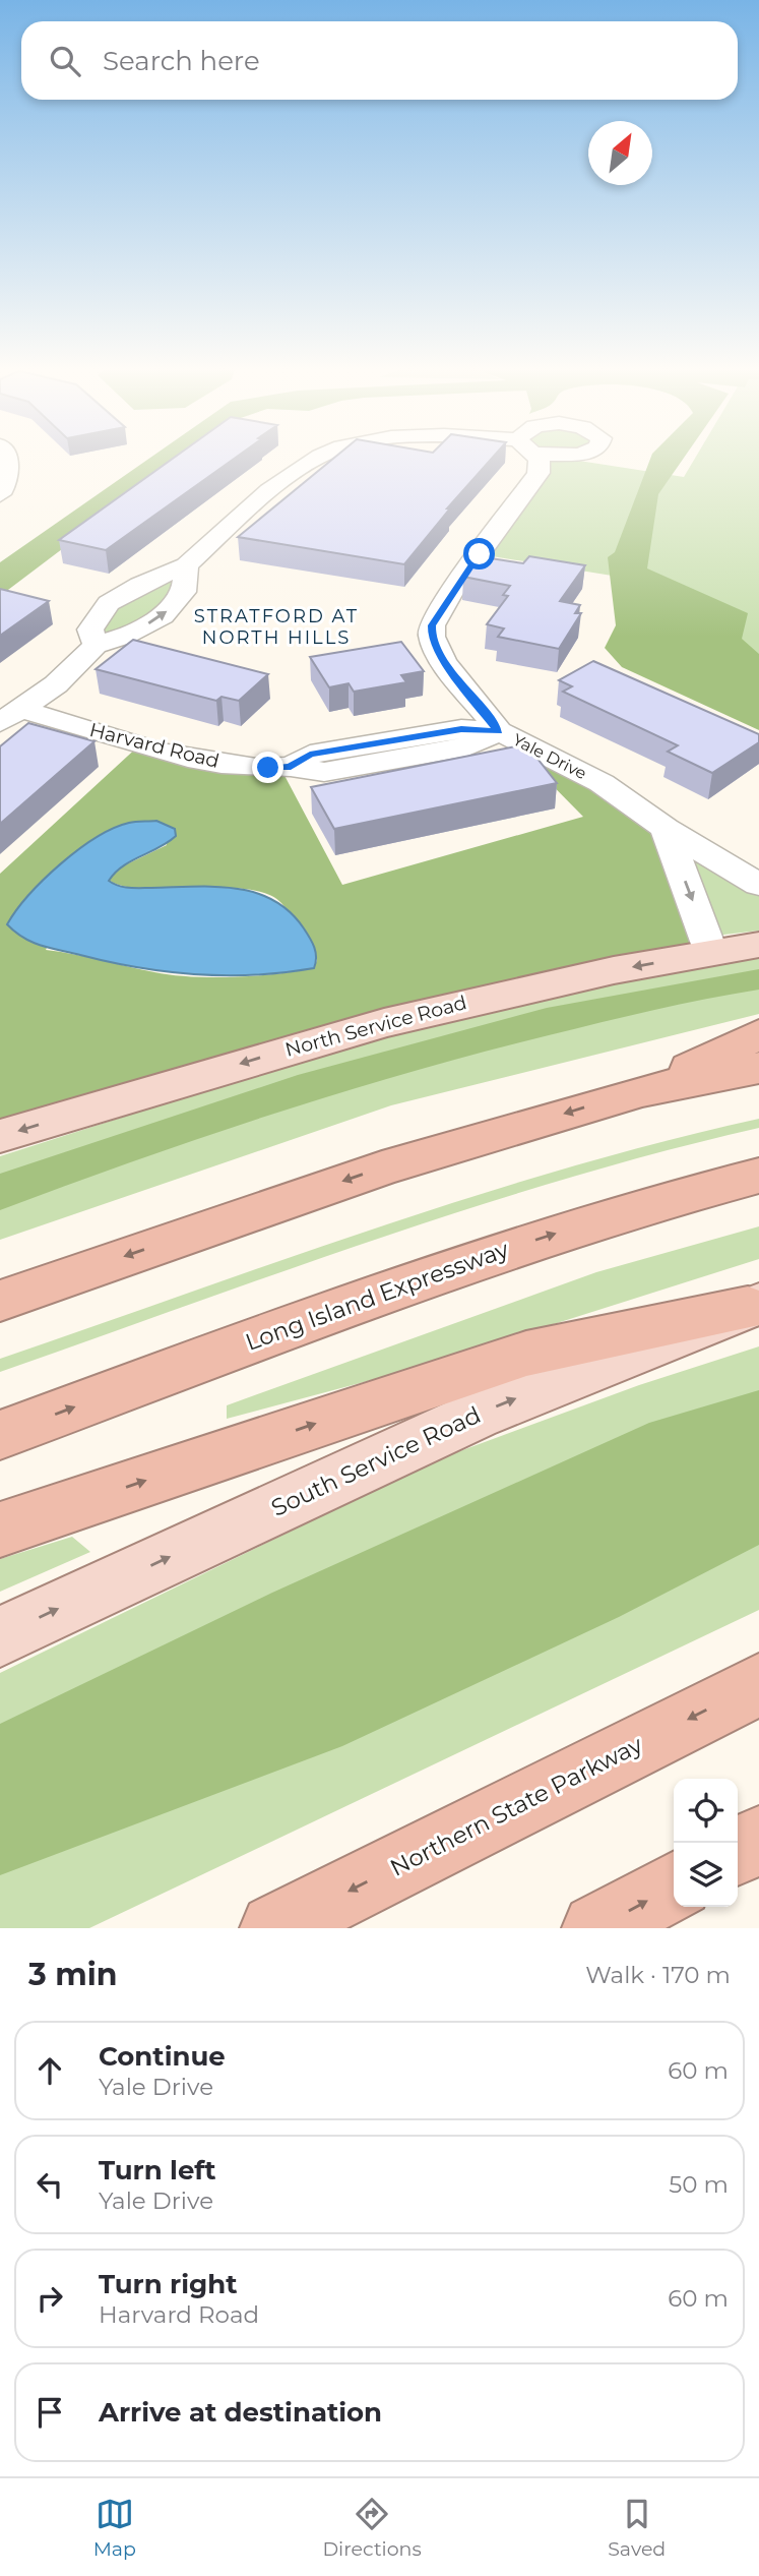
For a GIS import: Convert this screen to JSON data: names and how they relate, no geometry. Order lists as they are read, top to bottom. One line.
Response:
{"streets":{"highway":["Long Island Expressway","Northern State Parkway"],"main road":["North Service Road","South Service Road"],"street":["Harvard Road","Yale Drive"]},"crossings":[["Harvard Road","Yale Drive"]],"one_way":["North Service Road","South Service Road","Northern State Parkway"],"districts":["STRATFORD AT NORTH HILLS"],"north":"top right","page":{"search":"Search here","heading":["3 min","Walk · 170 m"],"list":[["Continue","Yale Drive","60 m"],["Turn left","Yale Drive","50 m"],["Turn right","Harvard Road","60 m"],"Arrive at destination"],"nav":["Map","Directions","Saved"]}}
